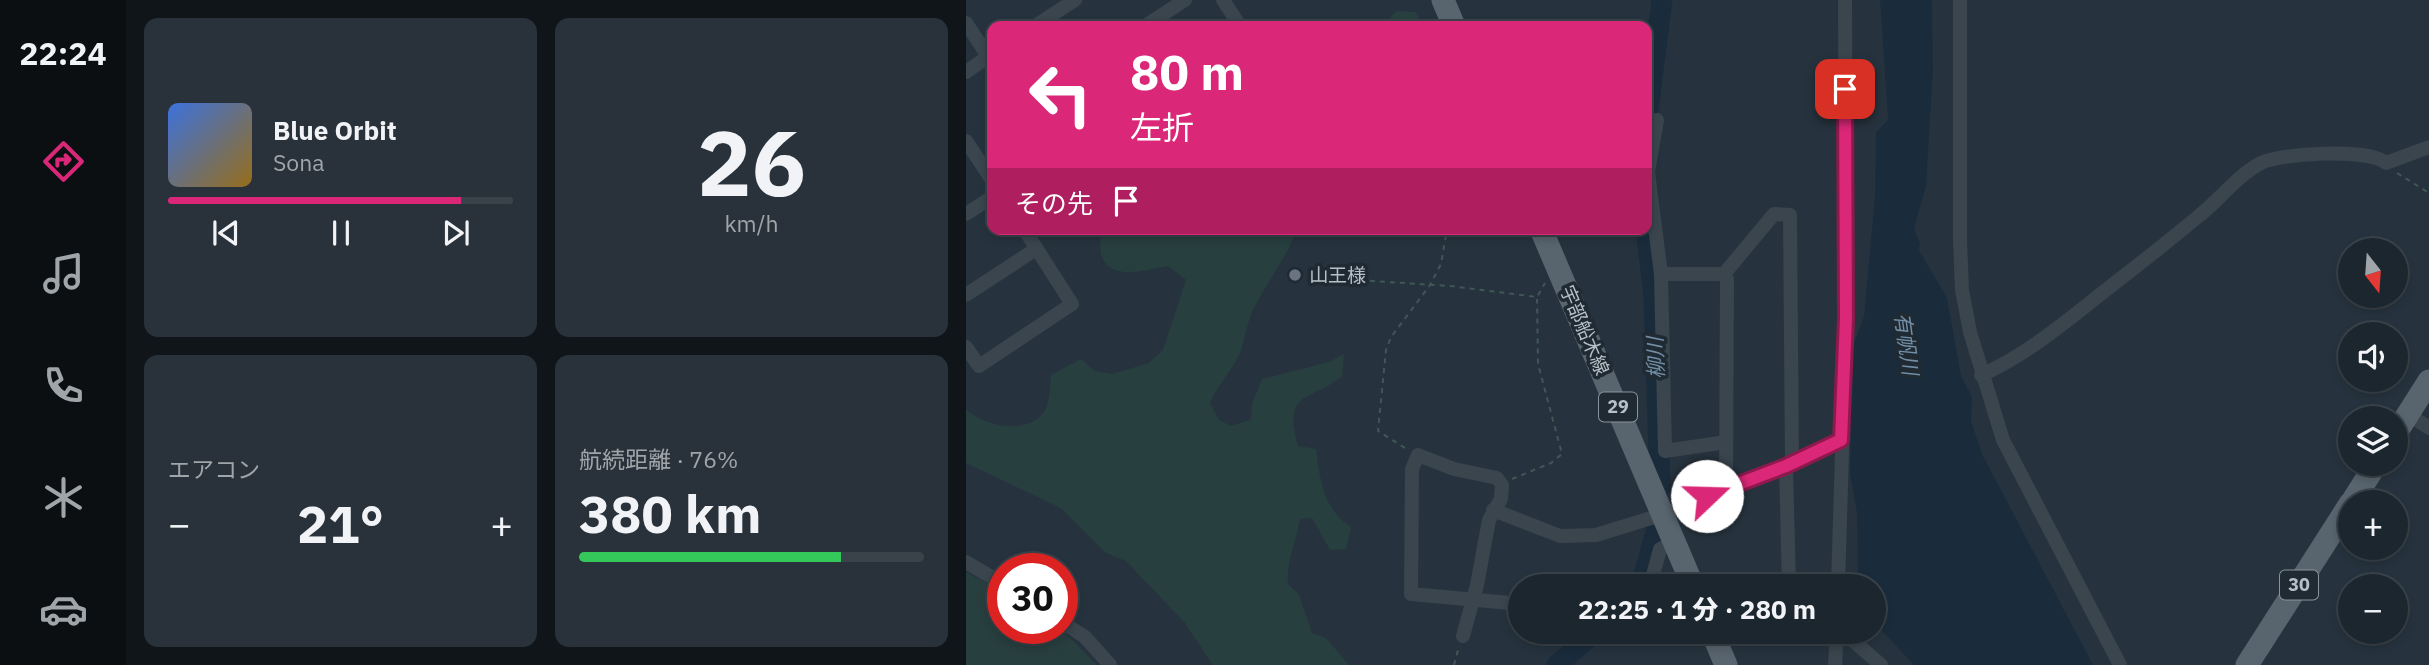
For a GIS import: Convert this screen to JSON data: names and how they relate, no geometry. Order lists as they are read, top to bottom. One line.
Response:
{"streets":{"main road":["宇部船木線","29","30"]},"water":["有帆川","柳川"],"places":["山王様"],"north":"bottom","page":{"tabs":"22:24","tile":[["26","km/h"],"エアコン",["航続距離 · 76%","380 km"]],"turn":["80 m","左折"],"song":["Blue Orbit","Sona"],"then":"その先","map_buttons":["+","−"],"heat":["−","21°","+"],"limit":"30","trip":"22:25 · 1 分 · 280 m"}}
